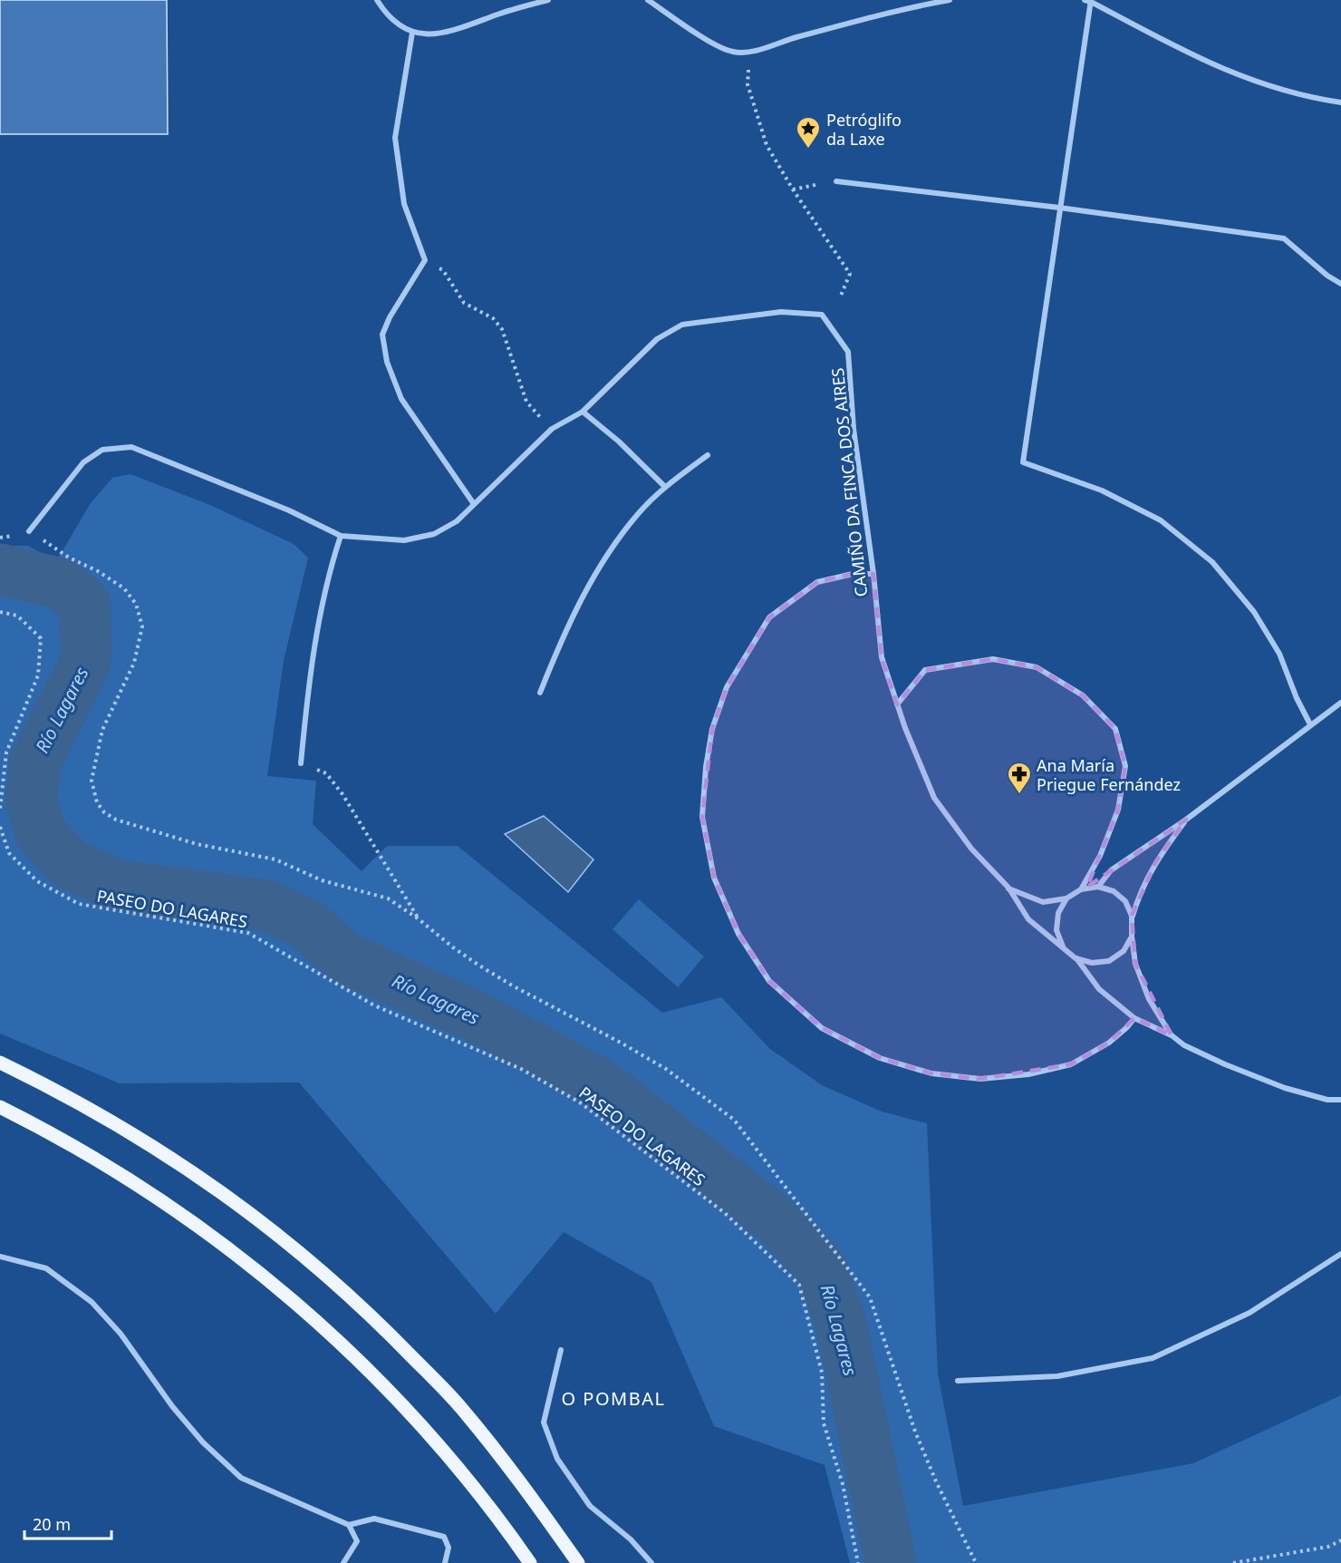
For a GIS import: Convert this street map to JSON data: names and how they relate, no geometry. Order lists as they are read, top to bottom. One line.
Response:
{"streets":{"street":["CAMIÑO DA FINCA DOS AIRES"],"path":["PASEO DO LAGARES"]},"districts":["O POMBAL"],"water":["Río Lagares"],"places":{"place":["Petróglifo da Laxe"],"pharmacy":["Ana María Priegue Fernández"]},"scale_bar":"20 m"}
